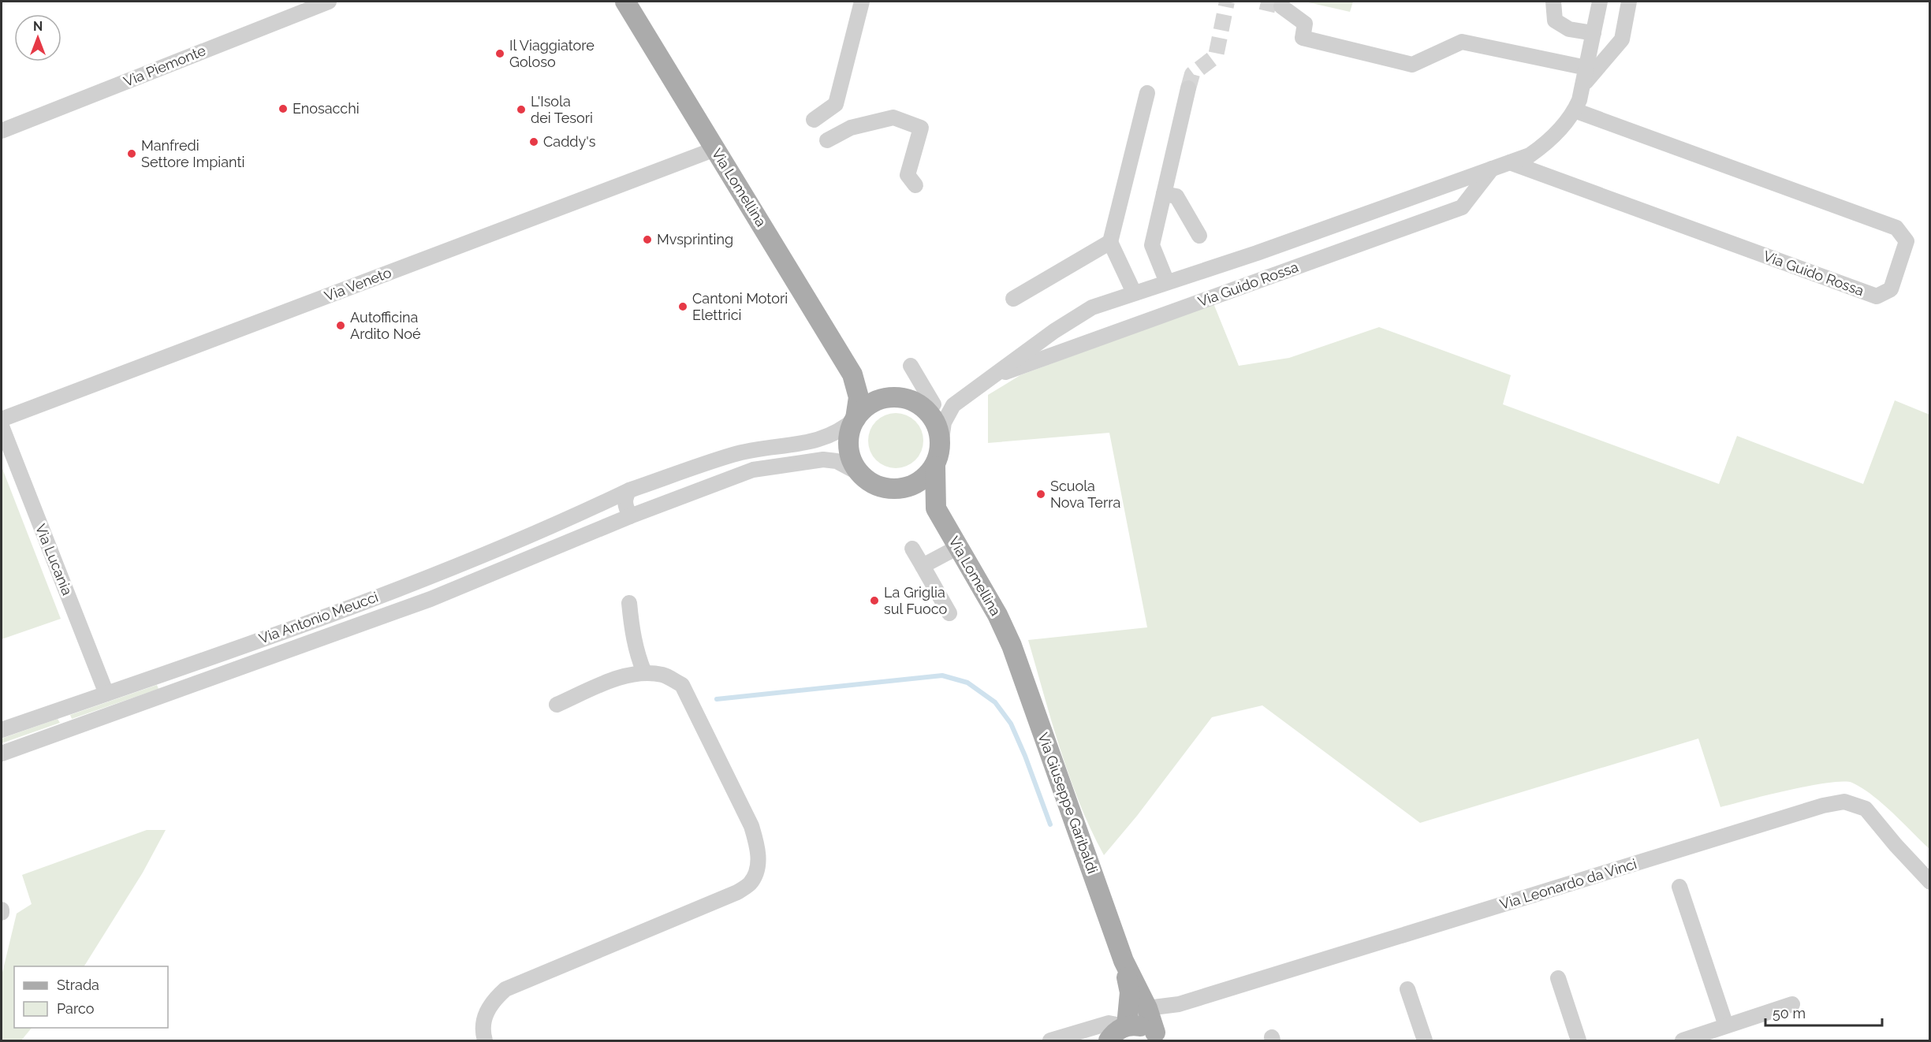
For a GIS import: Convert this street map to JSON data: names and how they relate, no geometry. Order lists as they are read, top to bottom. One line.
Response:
{"streets":{"main road":["Via Lomellina","Via Giuseppe Garibaldi"],"street":["Via Piemonte","Via Guido Rossa","Via Veneto","Via Lucania","Via Antonio Meucci","Via Leonardo da Vinci"]},"crossings":[["Via Lomellina","Via Guido Rossa"],["Via Lomellina","Via Veneto"],["Via Lomellina","Via Antonio Meucci"],["Via Lomellina","Via Giuseppe Garibaldi"],["Via Guido Rossa","Via Antonio Meucci"],["Via Lucania","Via Antonio Meucci"],["Via Giuseppe Garibaldi","Via Leonardo da Vinci"]],"places":["Il Viaggiatore Goloso","Enosacchi","L'Isola dei Tesori","Caddy's","Manfredi Settore Impianti","Mvsprinting","Cantoni Motori Elettrici","Autofficina Ardito Noé","Scuola Nova Terra","La Griglia sul Fuoco"],"legend":["Strada","Parco"],"scale_bar":"50 m","north":"top"}
